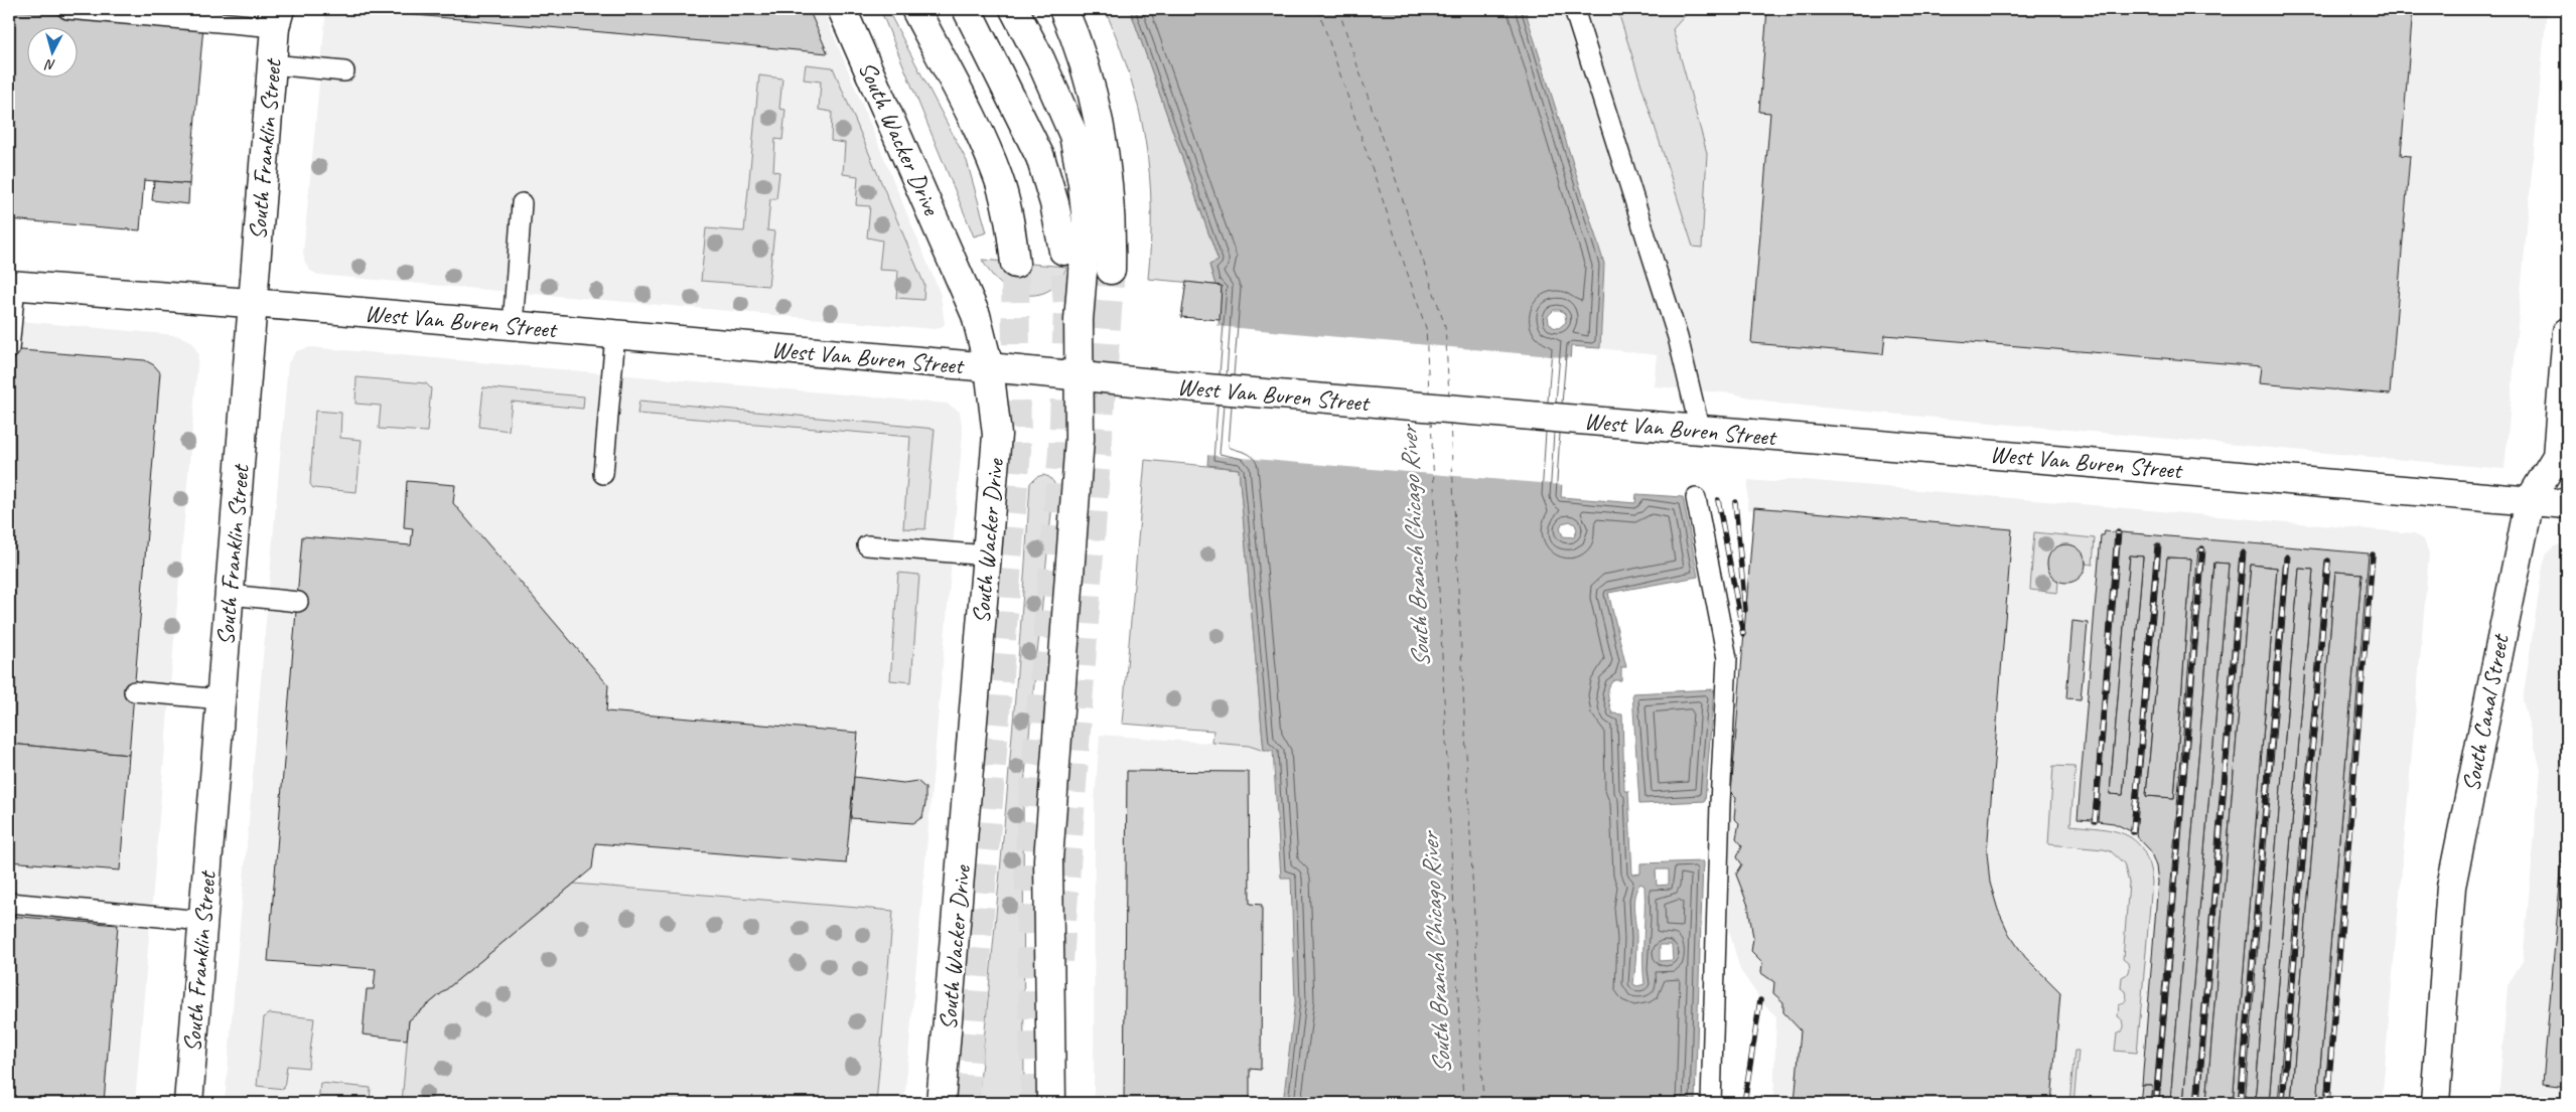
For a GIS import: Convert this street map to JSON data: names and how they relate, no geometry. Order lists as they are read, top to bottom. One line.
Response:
{"streets":{"main road":["South Wacker Drive","South Franklin Street","West Van Buren Street","South Canal Street"]},"crossings":[["South Wacker Drive","West Van Buren Street"],["South Franklin Street","West Van Buren Street"],["West Van Buren Street","South Canal Street"]],"water":["South Branch Chicago River"],"north":"bottom"}
